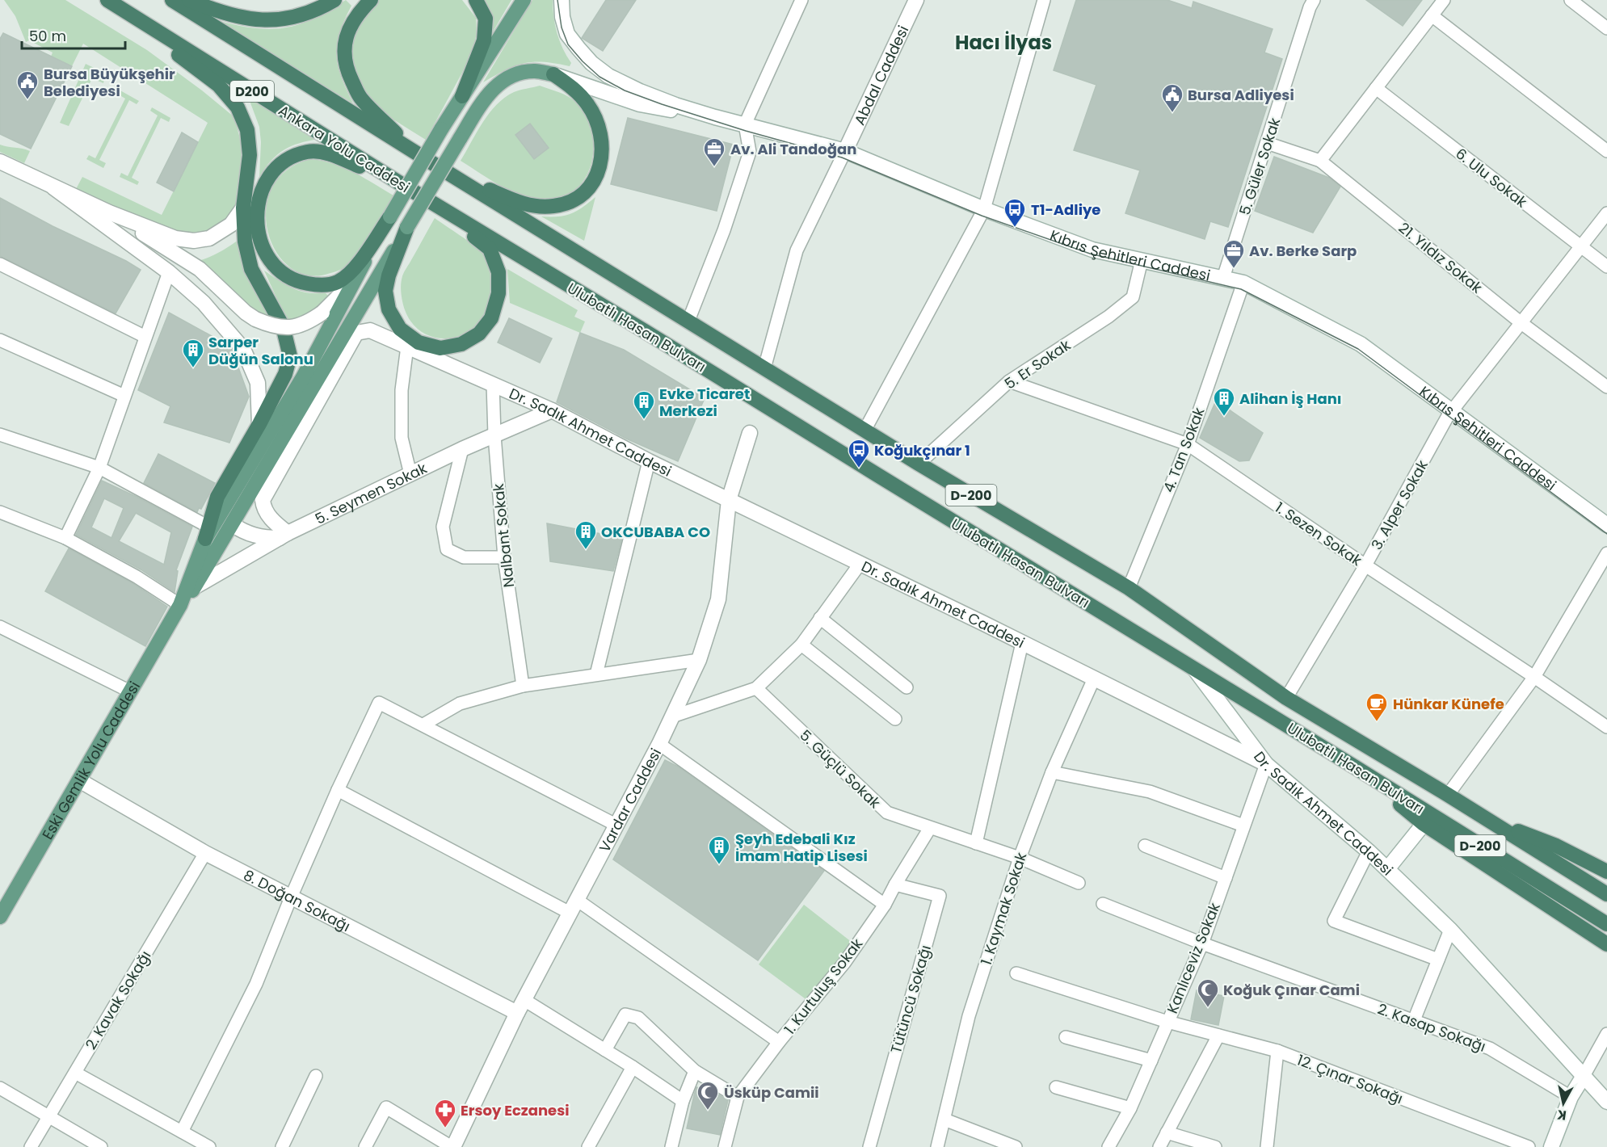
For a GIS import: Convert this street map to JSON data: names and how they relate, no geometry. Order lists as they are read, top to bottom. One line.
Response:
{"streets":{"highway":["D200","Ankara Yolu Caddesi","Ulubatlı Hasan Bulvarı","D-200"],"main road":["Eski Gemlik Yolu Caddesi"],"street":["Abdal Caddesi","5. Güler Sokak","6. Ulu Sokak","Kıbrıs Şehitleri Caddesi","21. Yıldız Sokak","5. Er Sokak","Dr. Sadık Ahmet Caddesi","4. Tan Sokak","5. Seymen Sokak","3. Alper Sokak","1. Sezen Sokak","Nalbant Sokak","5. Güçlü Sokak","Vardar Caddesi","8. Doğan Sokağı","1. Kaymak Sokak","Kanlıceviz Sokak","1. Kurtuluş Sokak","Tütüncü Sokağı","2. Kavak Sokağı","2. Kasap Sokağı","12. Çınar Sokağı"]},"crossings":[["Abdal Caddesi","Kıbrıs Şehitleri Caddesi"],["D200","Ulubatlı Hasan Bulvarı"],["Ankara Yolu Caddesi","Ulubatlı Hasan Bulvarı"],["5. Güler Sokak","Kıbrıs Şehitleri Caddesi"],["5. Güler Sokak","21. Yıldız Sokak"],["6. Ulu Sokak","3. Alper Sokak"],["Kıbrıs Şehitleri Caddesi","5. Er Sokak"],["Kıbrıs Şehitleri Caddesi","4. Tan Sokak"],["Kıbrıs Şehitleri Caddesi","3. Alper Sokak"],["21. Yıldız Sokak","3. Alper Sokak"],["Ulubatlı Hasan Bulvarı","5. Er Sokak"],["Ulubatlı Hasan Bulvarı","4. Tan Sokak"],["Ulubatlı Hasan Bulvarı","3. Alper Sokak"],["5. Er Sokak","1. Sezen Sokak"],["Dr. Sadık Ahmet Caddesi","5. Seymen Sokak"],["Dr. Sadık Ahmet Caddesi","Nalbant Sokak"],["Dr. Sadık Ahmet Caddesi","Vardar Caddesi"],["Dr. Sadık Ahmet Caddesi","1. Kaymak Sokak"],["Dr. Sadık Ahmet Caddesi","Kanlıceviz Sokak"],["4. Tan Sokak","1. Sezen Sokak"],["5. Seymen Sokak","Nalbant Sokak"],["5. Seymen Sokak","Eski Gemlik Yolu Caddesi"],["3. Alper Sokak","1. Sezen Sokak"],["Eski Gemlik Yolu Caddesi","8. Doğan Sokağı"],["5. Güçlü Sokak","1. Kaymak Sokak"],["5. Güçlü Sokak","1. Kurtuluş Sokak"],["Vardar Caddesi","8. Doğan Sokağı"],["8. Doğan Sokağı","2. Kavak Sokağı"],["Kanlıceviz Sokak","2. Kasap Sokağı"],["Kanlıceviz Sokak","12. Çınar Sokağı"],["1. Kurtuluş Sokak","Tütüncü Sokağı"]],"districts":["Hacı İlyas"],"places":{"public building":["Bursa Büyükşehir Belediyesi","Bursa Adliyesi"],"office":["Av. Ali Tandoğan","Av. Berke Sarp"],"bus stop":["T1-Adliye","Koğukçınar 1"],"building":["Sarper Düğün Salonu","Alihan İş Hanı","Evke Ticaret Merkezi","OKCUBABA CO","Şeyh Edebali Kız İmam Hatip Lisesi"],"cafe":["Hünkar Künefe"],"mosque":["Koğuk Çınar Cami","Üsküp Camii"],"pharmacy":["Ersoy Eczanesi"]},"scale_bar":"50 m","north":"bottom"}
